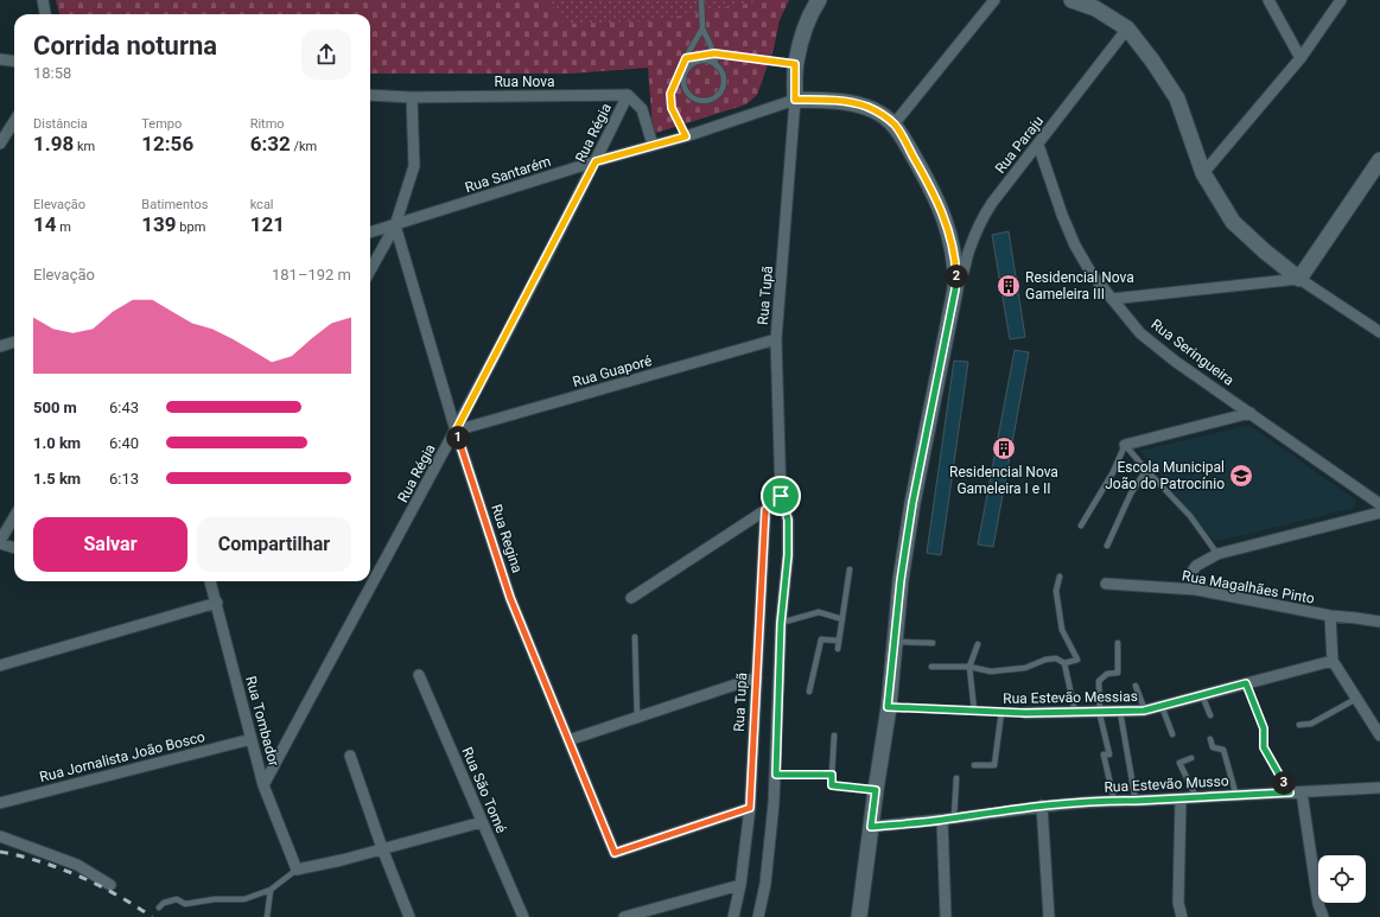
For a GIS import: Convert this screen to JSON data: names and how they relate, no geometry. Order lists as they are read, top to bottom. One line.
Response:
{"streets":{"street":["Rua Nova","Rua Régia","Rua Paraju","Rua Santarém","Rua Tupã","Rua Seringueira","Rua Guaporé","Rua Regina","Rua Magalhães Pinto","Rua Estevão Messias","Rua Tombador","Rua Jornalista João Bosco","Rua Estevão Musso","Rua São Tomé"]},"crossings":[["Rua Nova","Rua Régia"],["Rua Régia","Rua Santarém"],["Rua Régia","Rua Guaporé"],["Rua Régia","Rua Regina"],["Rua Régia","Rua Tombador"],["Rua Paraju","Rua Seringueira"],["Rua Santarém","Rua Tupã"],["Rua Santarém","Rua Regina"],["Rua Tupã","Rua Guaporé"],["Rua Tupã","Rua Regina"],["Rua Guaporé","Rua Regina"],["Rua Tombador","Rua Jornalista João Bosco"]],"places":{"building":["Residencial Nova Gameleira III","Residencial Nova Gameleira I e II"],"school or university":["Escola Municipal João do Patrocínio"]},"page":{"heading":["Corrida noturna","18:58"],"stats":[["Distância","1.98 km"],["Tempo","12:56"],["Ritmo","6:32 /km"],["Elevação","14 m"],["Batimentos","139 bpm"],["kcal","121"]],"chart":["Elevação","181–192 m"],"pins":["2","1","3"],"list":[{"name":"500 m","note":"6:43"},{"name":"1.0 km","note":"6:40"},{"name":"1.5 km","note":"6:13"}],"buttons":["Salvar","Compartilhar"]}}
